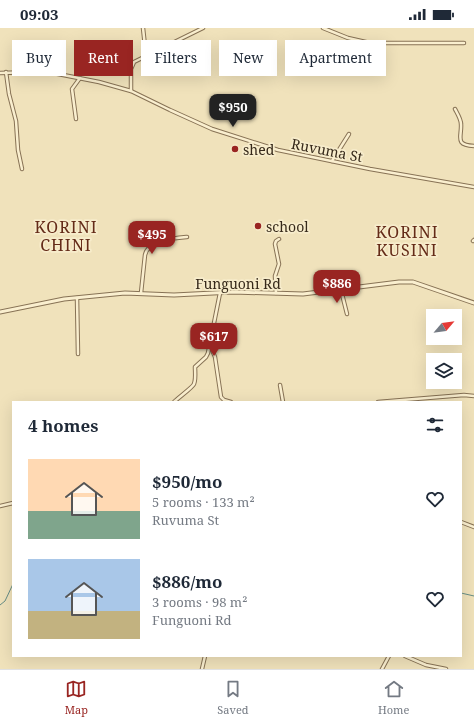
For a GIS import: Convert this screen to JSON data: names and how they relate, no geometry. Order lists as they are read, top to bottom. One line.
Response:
{"streets":{"street":["Ruvuma St","Funguoni Rd"]},"districts":["KORINI CHINI","KORINI KUSINI"],"places":["shed","school"],"north":"top right","page":{"status":"09:03","chip":["Buy","Rent","Filters","New","Apartment"],"price":["$950","$495","$886","$617"],"heading":"4 homes","list":[{"name":"$950/mo","note":"5 rooms · 133 m² · Ruvuma St"},{"name":"$886/mo","note":"3 rooms · 98 m² · Funguoni Rd"}],"tabs":["Map","Saved","Home"]}}
